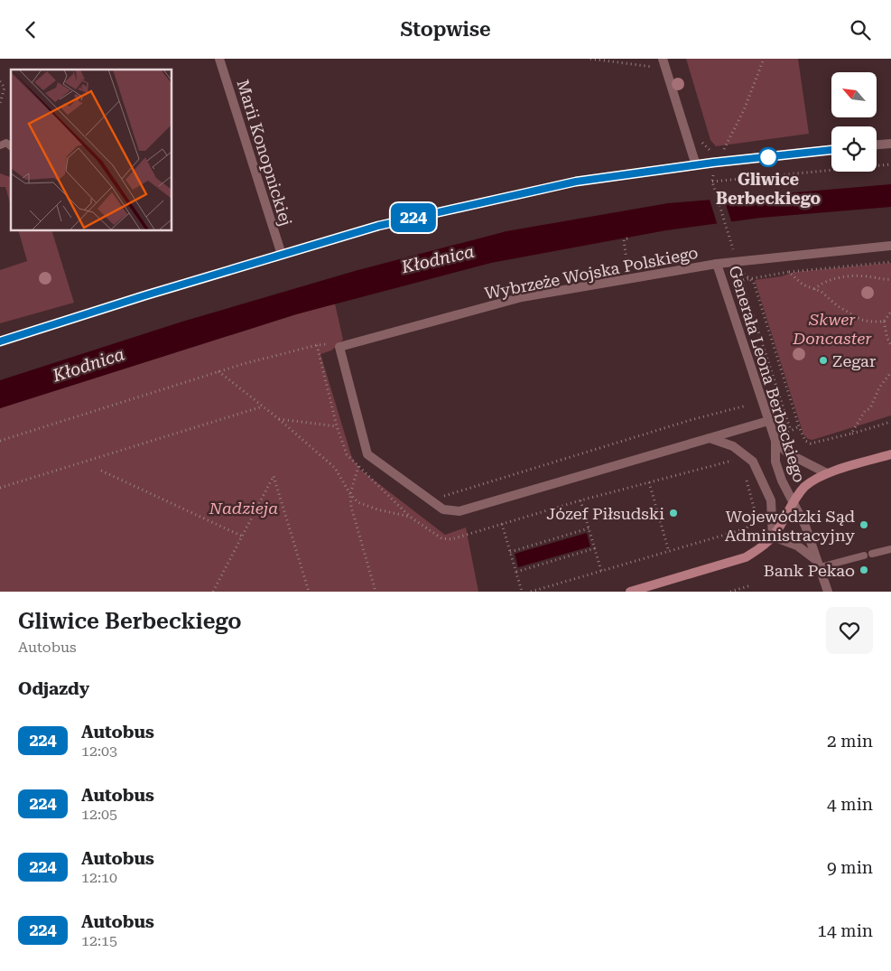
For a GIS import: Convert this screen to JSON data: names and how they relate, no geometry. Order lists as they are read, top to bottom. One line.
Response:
{"streets":{"street":["Marii Konopnickiej","Wybrzeże Wojska Polskiego","Generała Leona Berbeckiego"]},"crossings":[["Wybrzeże Wojska Polskiego","Generała Leona Berbeckiego"]],"water":["Kłodnica"],"parks":["Skwer Doncaster","Nadzieja"],"places":["Gliwice Berbeckiego","Zegar","Józef Piłsudski","Wojewódzki Sąd Administracyjny","Bank Pekao"],"lines":["bus line 224"],"north":"top left","page":{"header":"Stopwise","on_map":"224","heading":[["Gliwice Berbeckiego","Autobus"],"Odjazdy"],"list":[{"mark":"224","name":"Autobus","note":"12:03","value":"2 min"},{"mark":"224","name":"Autobus","note":"12:05","value":"4 min"},{"mark":"224","name":"Autobus","note":"12:10","value":"9 min"},{"mark":"224","name":"Autobus","note":"12:15","value":"14 min"}]}}
